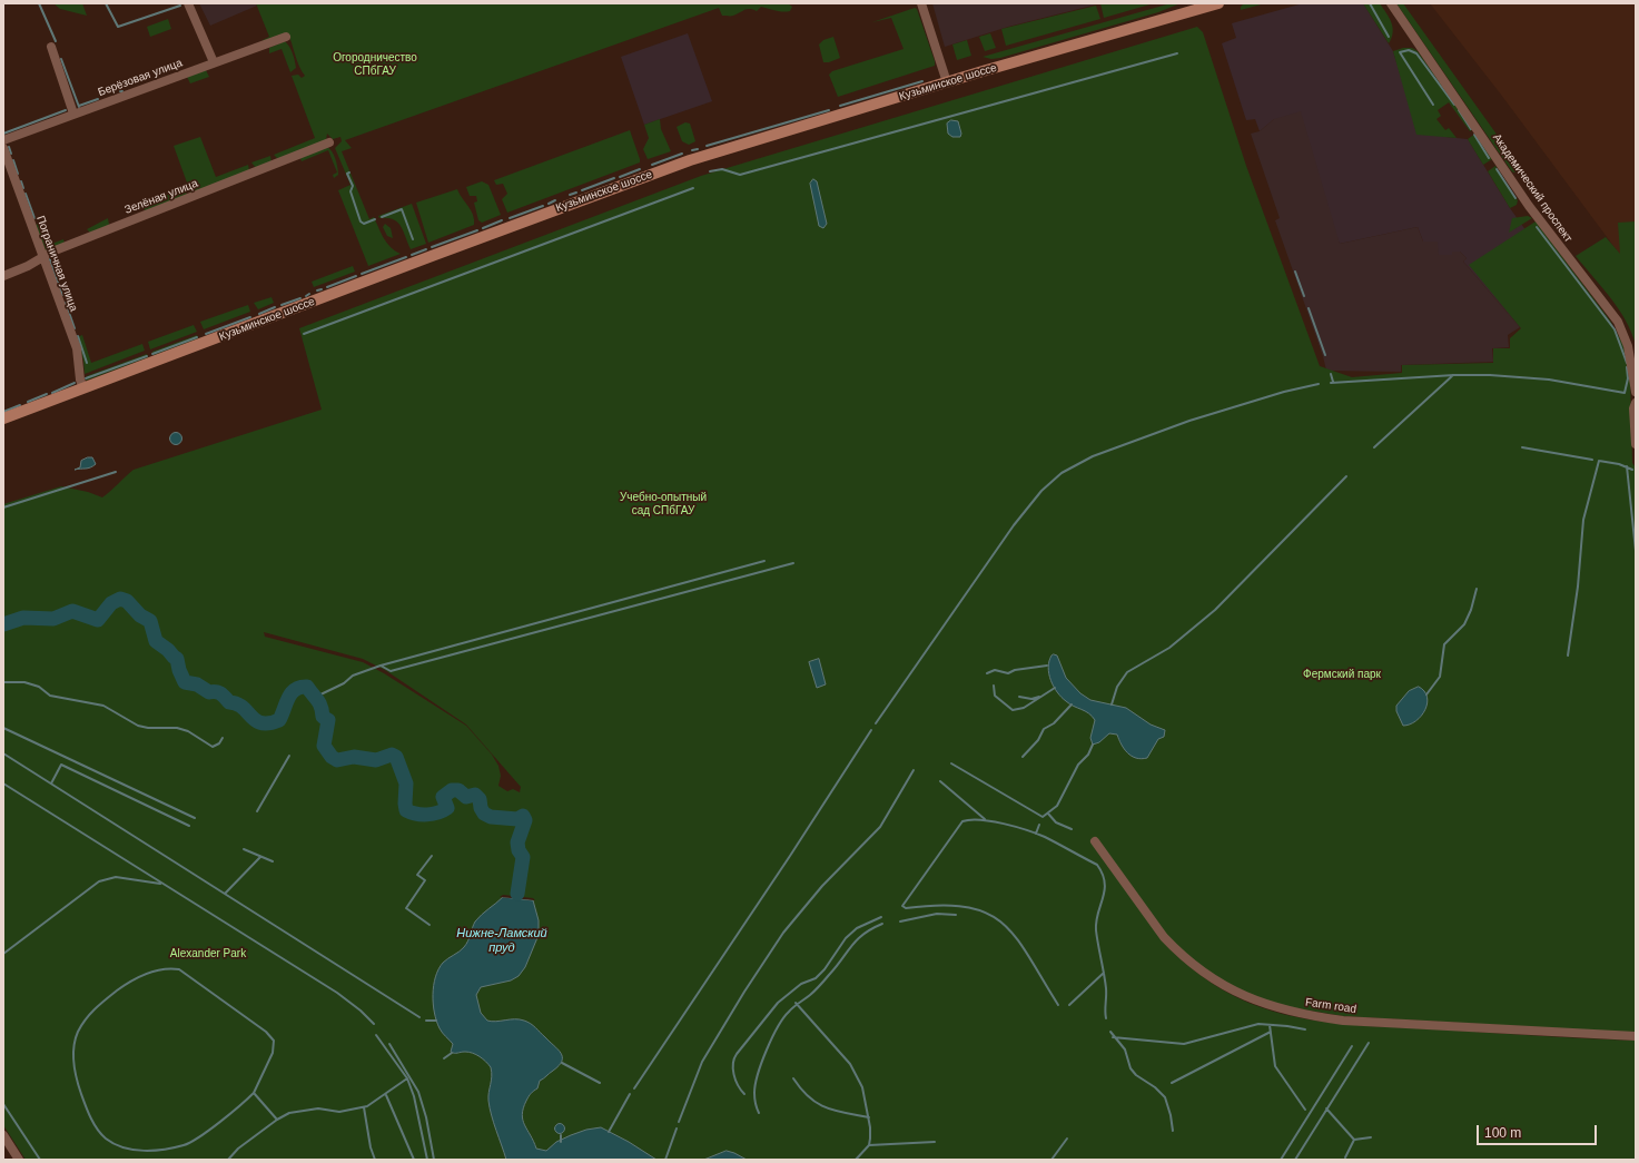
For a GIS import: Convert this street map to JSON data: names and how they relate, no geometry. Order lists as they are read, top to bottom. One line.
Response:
{"streets":{"main road":["Кузьминское шоссе"],"street":["Берёзовая улица","Академический проспект","Зелёная улица","Пограничная улица","Farm road"]},"crossings":[["Кузьминское шоссе","Пограничная улица"],["Зелёная улица","Пограничная улица"]],"water":["Нижне-Ламский пруд"],"parks":["Огородничество СПбГАУ","Учебно-опытный сад СПбГАУ","Фермский парк","Alexander Park"],"scale_bar":"100 m"}
